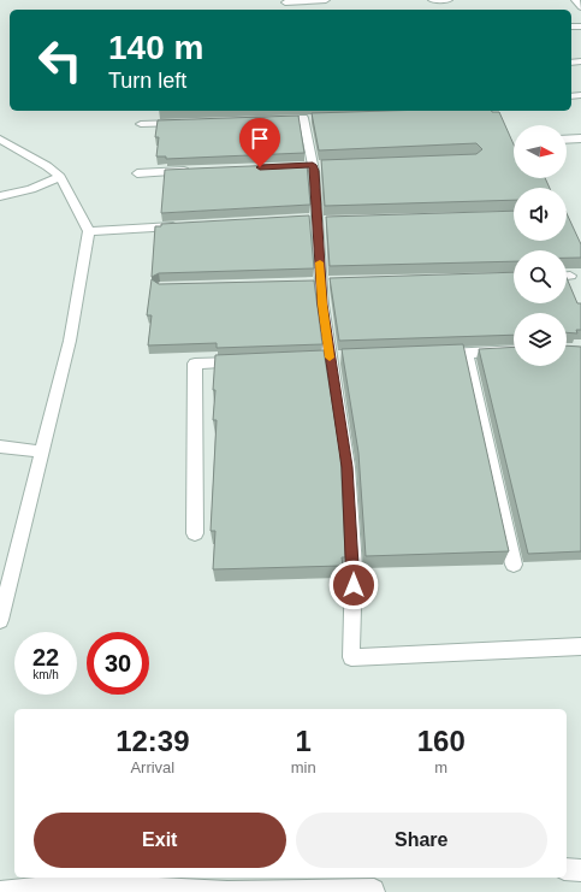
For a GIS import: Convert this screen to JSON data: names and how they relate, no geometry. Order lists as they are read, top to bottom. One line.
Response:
{"north":"right","page":{"turn":["140 m","Turn left"],"speed":"22 km/h","limit":"30","eta":["12:39","Arrival","1","min","160","m"],"buttons":["Exit","Share"]}}
